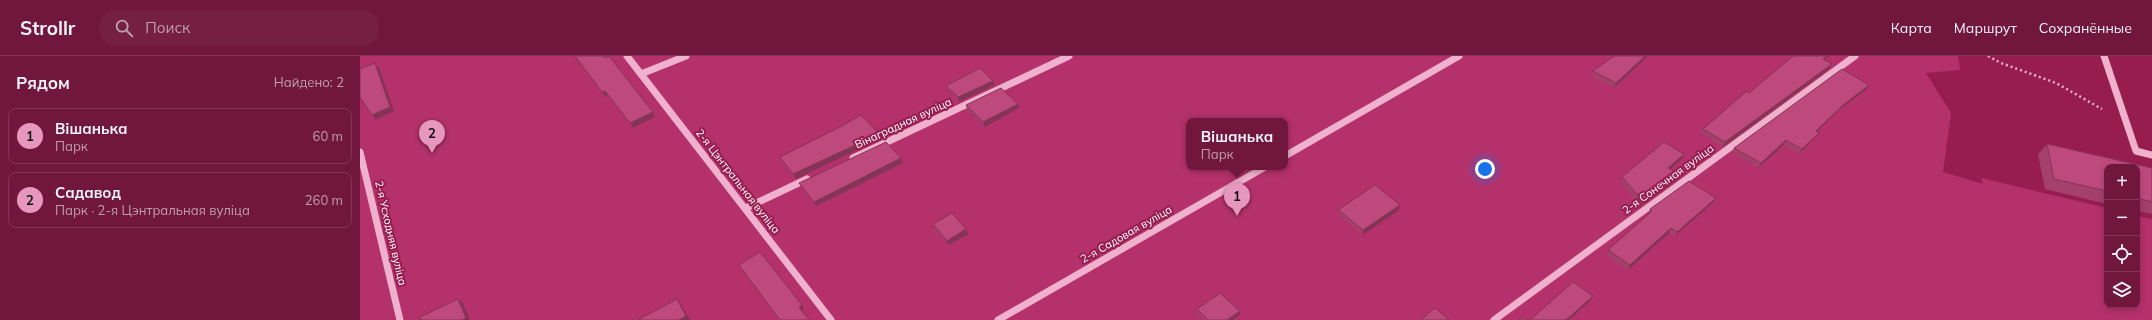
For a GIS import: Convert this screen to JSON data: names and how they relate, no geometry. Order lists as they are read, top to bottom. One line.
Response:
{"streets":{"street":["Вінаградная вуліца","2-я Сонечная вуліца","2-я Цэнтральная вуліца","2-я Усходняя вуліца","2-я Садовая вуліца"]},"page":{"header":"Strollr","search":"Поиск","nav":["Карта","Маршрут","Сохранённые"],"heading":["Рядом","Найдено: 2"],"list":[{"mark":"1","name":"Вішанька","note":"Парк","value":"60 m"},{"mark":"2","name":"Садавод","note":"Парк · 2-я Цэнтральная вуліца","value":"260 m"}],"popup":["Вішанька","Парк"],"pins":["2","1"],"map_buttons":["+","−"]}}
